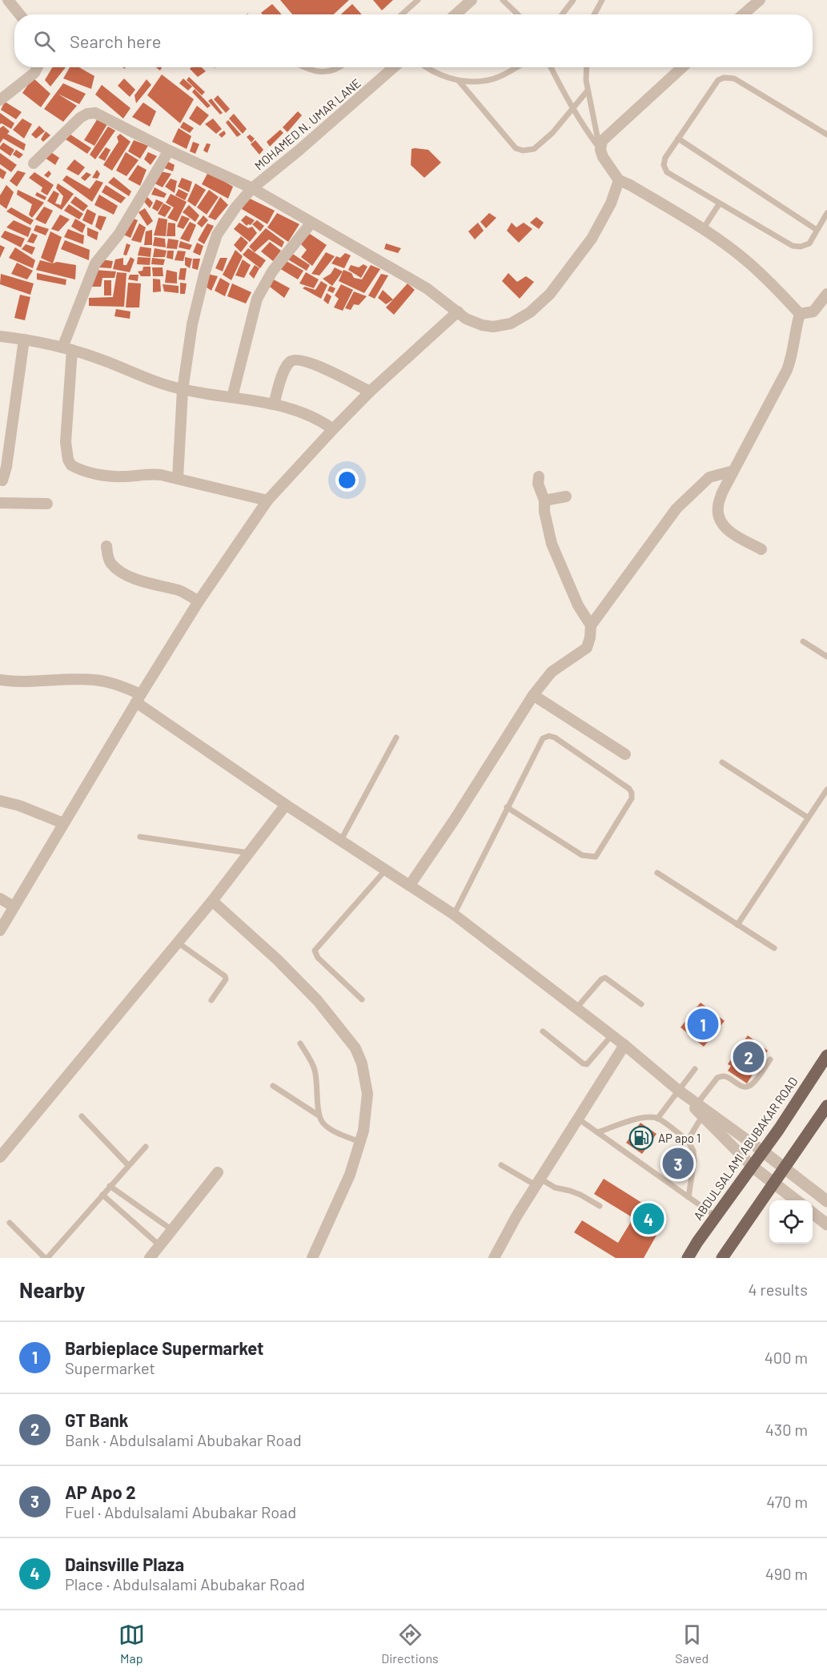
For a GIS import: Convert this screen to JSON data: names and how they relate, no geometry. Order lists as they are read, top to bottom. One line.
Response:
{"streets":{"main road":["ABDULSALAMI ABUBAKAR ROAD"],"street":["MOHAMED N. UMAR LANE"]},"places":{"fuel station":["AP apo 1"]},"page":{"search":"Search here","pins":["1","2","3","4"],"heading":["Nearby","4 results"],"list":[{"mark":"1","name":"Barbieplace Supermarket","note":"Supermarket","value":"400 m"},{"mark":"2","name":"GT Bank","note":"Bank · Abdulsalami Abubakar Road","value":"430 m"},{"mark":"3","name":"AP Apo 2","note":"Fuel · Abdulsalami Abubakar Road","value":"470 m"},{"mark":"4","name":"Dainsville Plaza","note":"Place · Abdulsalami Abubakar Road","value":"490 m"}],"nav":["Map","Directions","Saved"]}}
